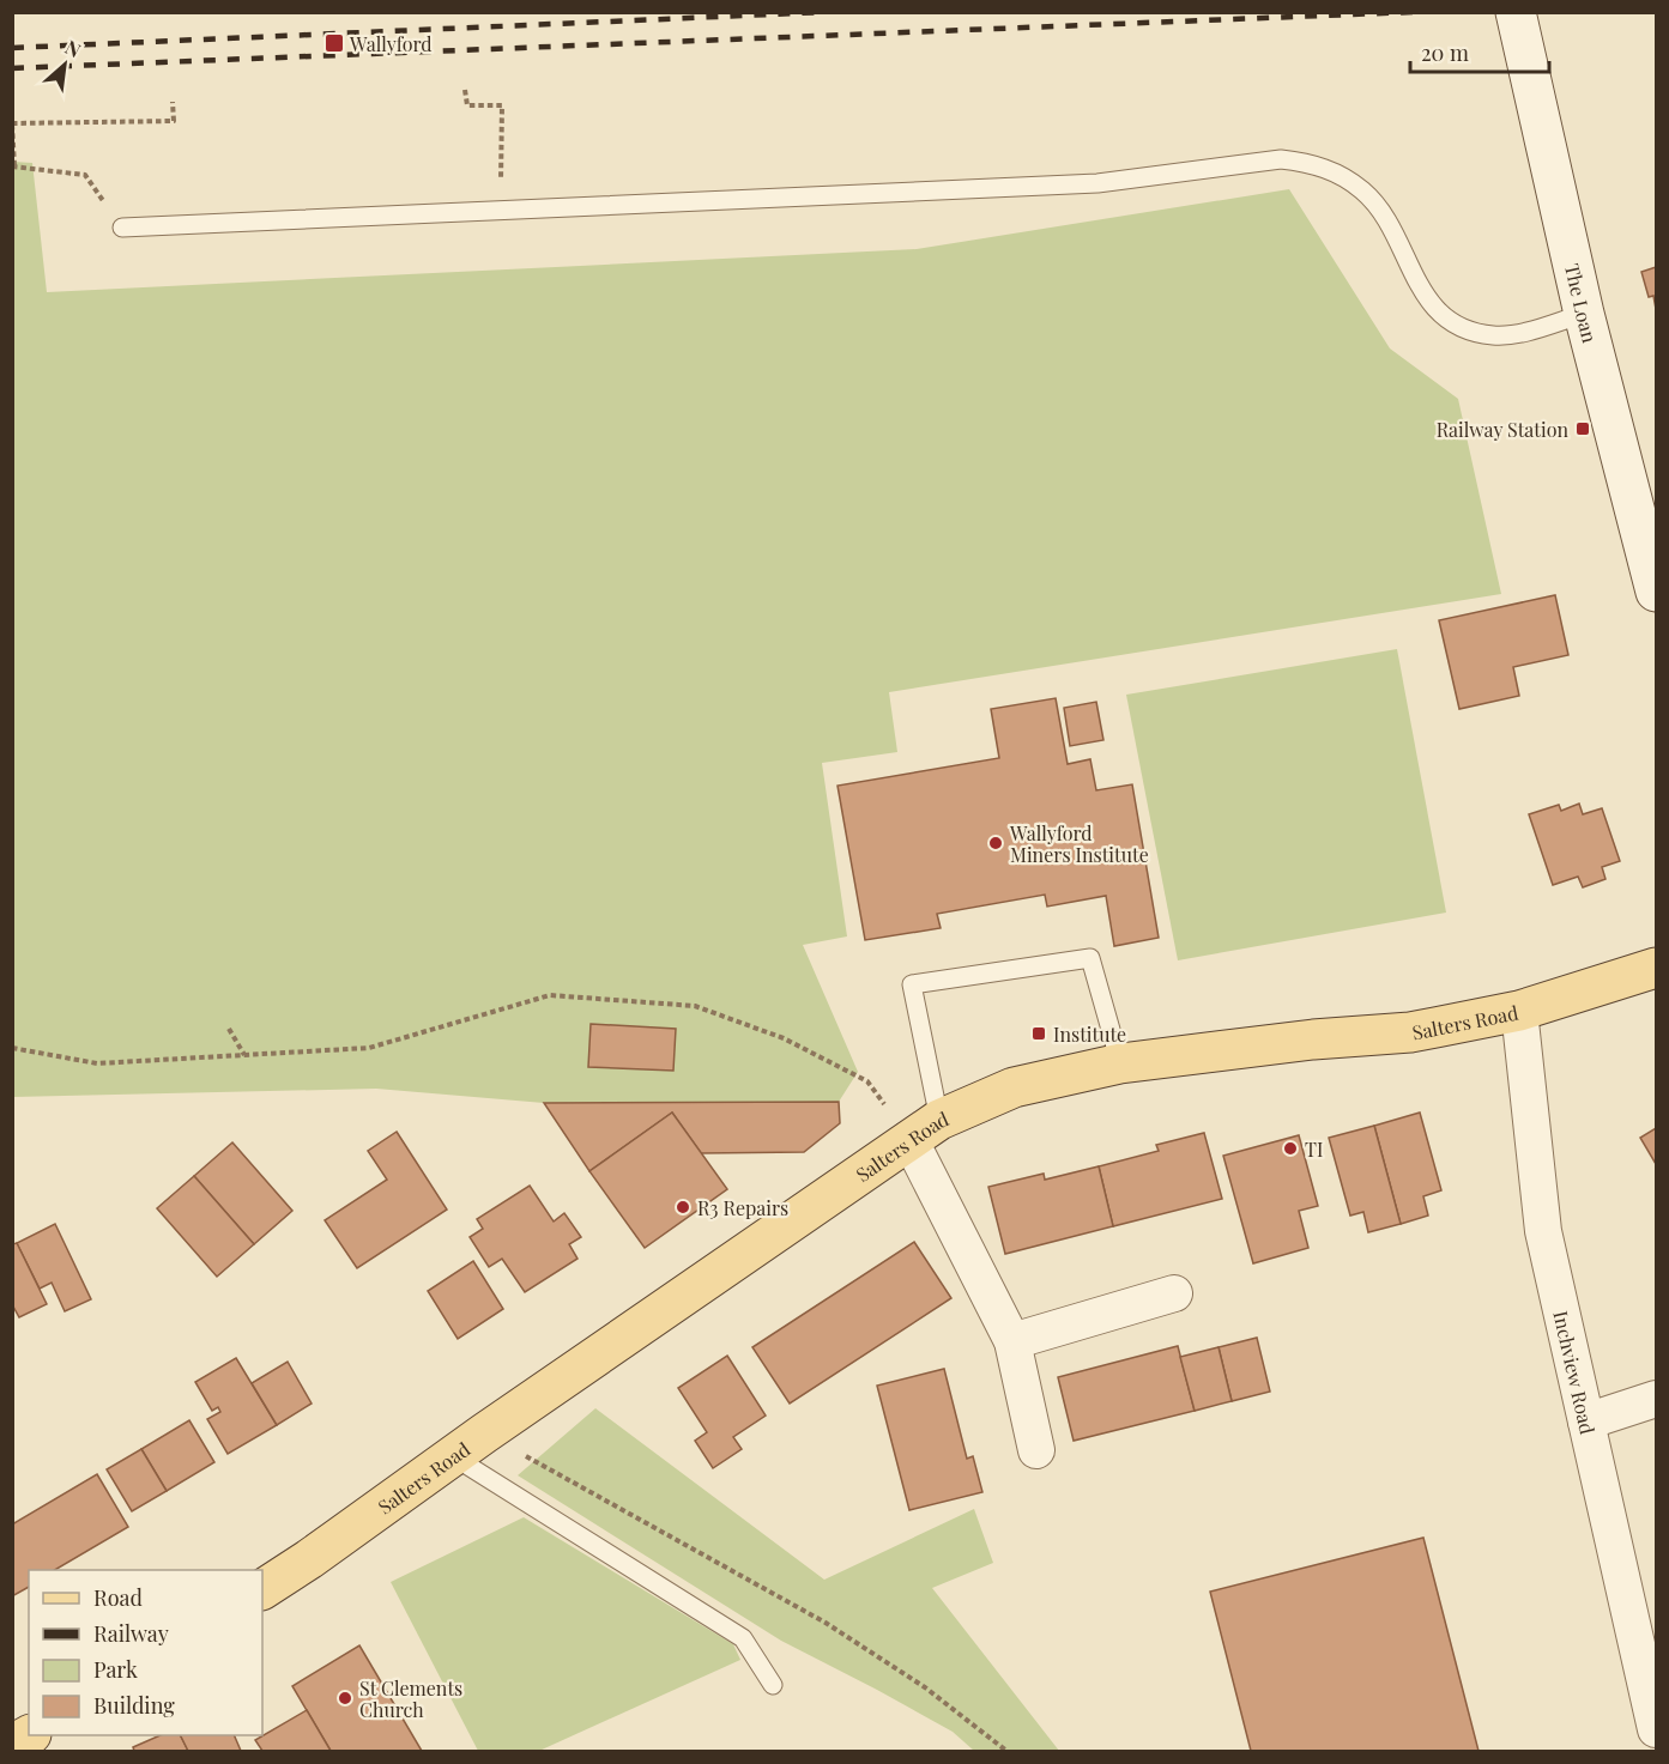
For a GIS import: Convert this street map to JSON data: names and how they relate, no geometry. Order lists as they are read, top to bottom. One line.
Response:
{"streets":{"main road":["Salters Road"],"street":["The Loan","Inchview Road"]},"crossings":[["Salters Road","Inchview Road"]],"places":{"transit":["Wallyford","Railway Station","Institute"],"other":["Wallyford Miners Institute","TI","R3 Repairs","St Clements Church"]},"legend":["Road","Railway","Park","Building"],"scale_bar":"20 m","north":"top right"}
